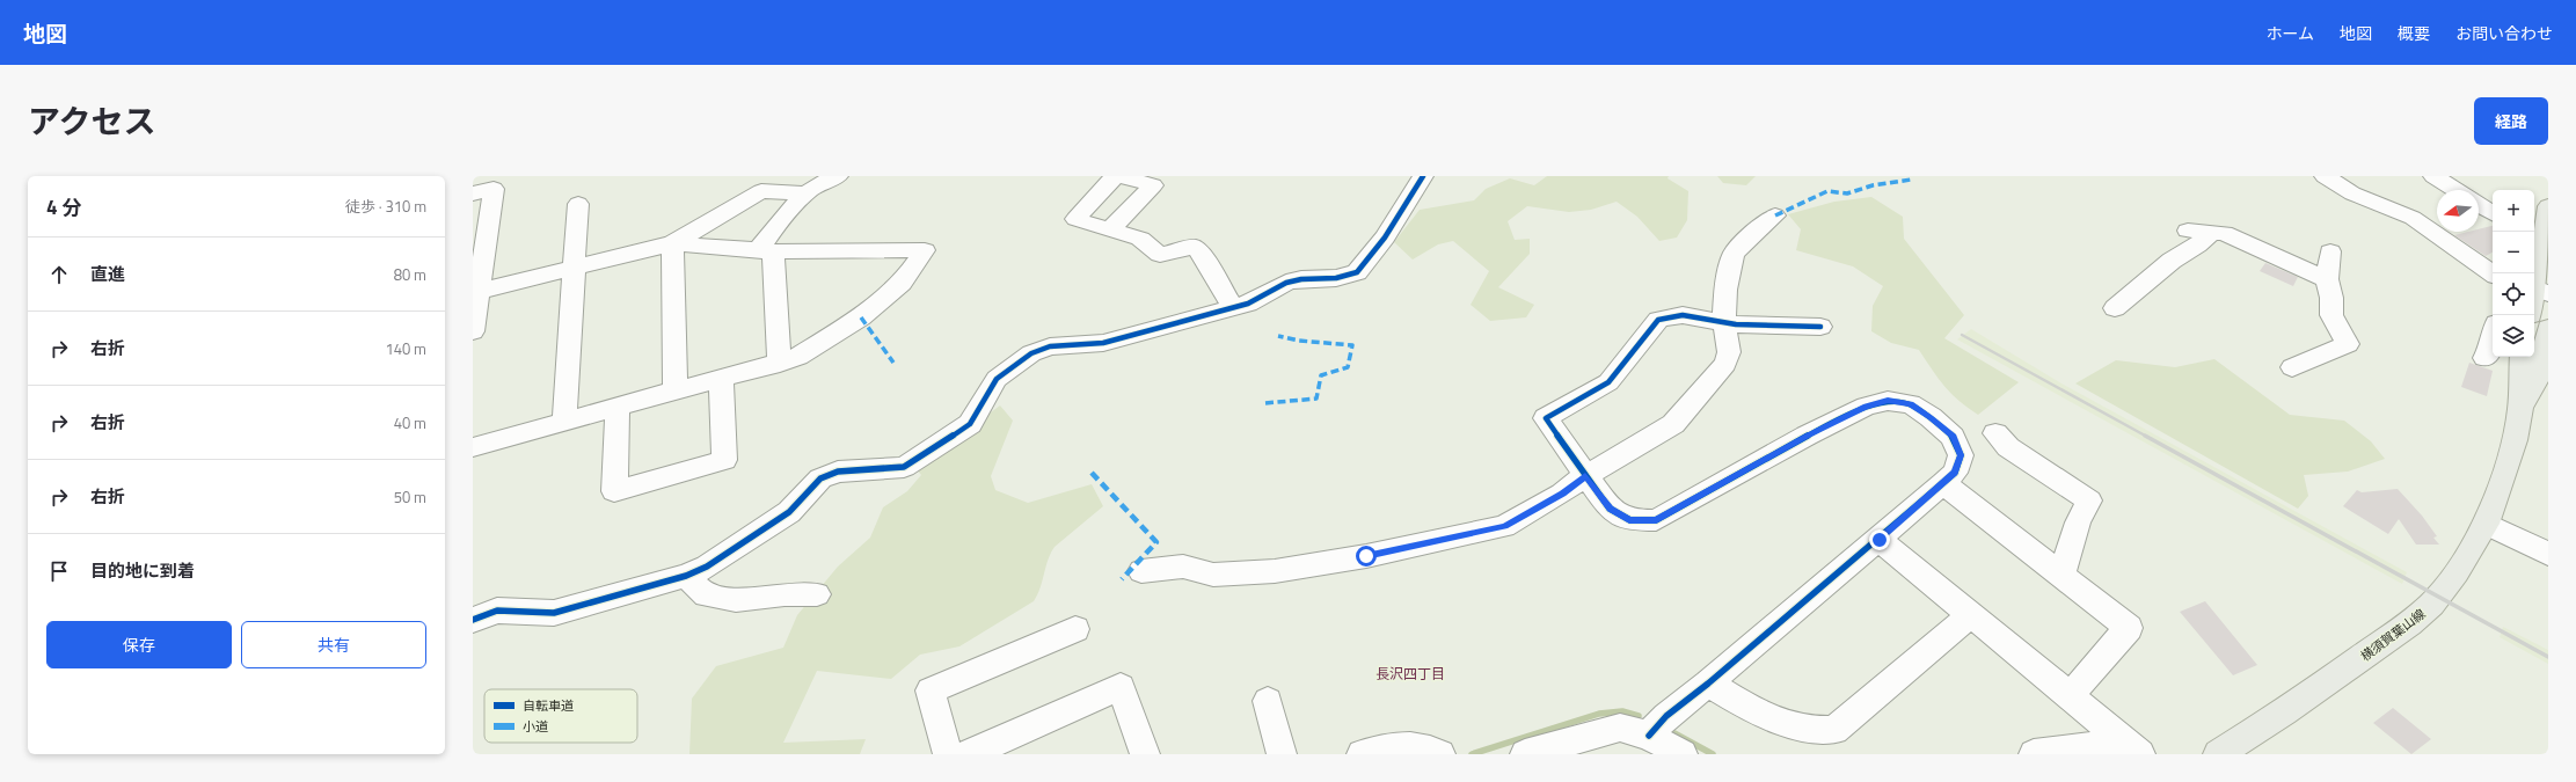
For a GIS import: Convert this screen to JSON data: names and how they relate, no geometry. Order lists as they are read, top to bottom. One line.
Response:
{"streets":{"main road":["横須賀葉山線"]},"districts":["長沢四丁目"],"legend":["自転車道","小道"],"north":"left","page":{"header":"地図","nav":["ホーム","地図","概要","お問い合わせ"],"title":"アクセス","buttons":["経路",["保存","共有"]],"heading":["4 分","徒歩 · 310 m"],"map_buttons":["+","−"],"list":[["直進","80 m"],["右折","140 m"],["右折","40 m"],["右折","50 m"],"目的地に到着"]}}
